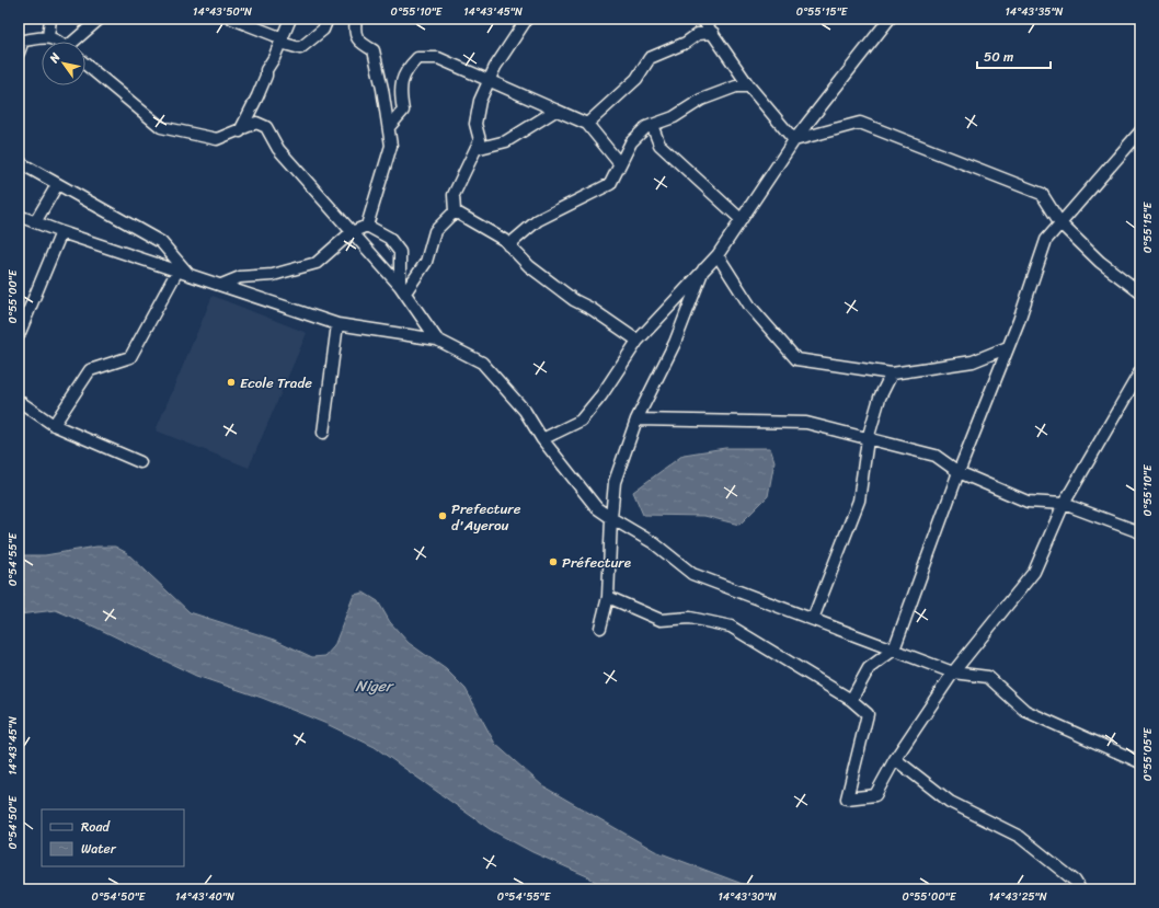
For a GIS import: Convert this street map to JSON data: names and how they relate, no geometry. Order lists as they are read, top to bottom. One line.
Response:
{"water":["Niger"],"places":["Ecole Trade","Prefecture d'Ayerou","Préfecture"],"legend":["Road","Water"],"scale_bar":"50 m","north":"top left","coordinates":["14°43'50\"N","0°55'10\"E","14°43'45\"N","0°55'15\"E","14°43'35\"N","0°55'00\"E","0°54'55\"E","0°55'05\"E","0°54'50\"E","14°43'40\"N","14°43'30\"N","14°43'25\"N"]}
